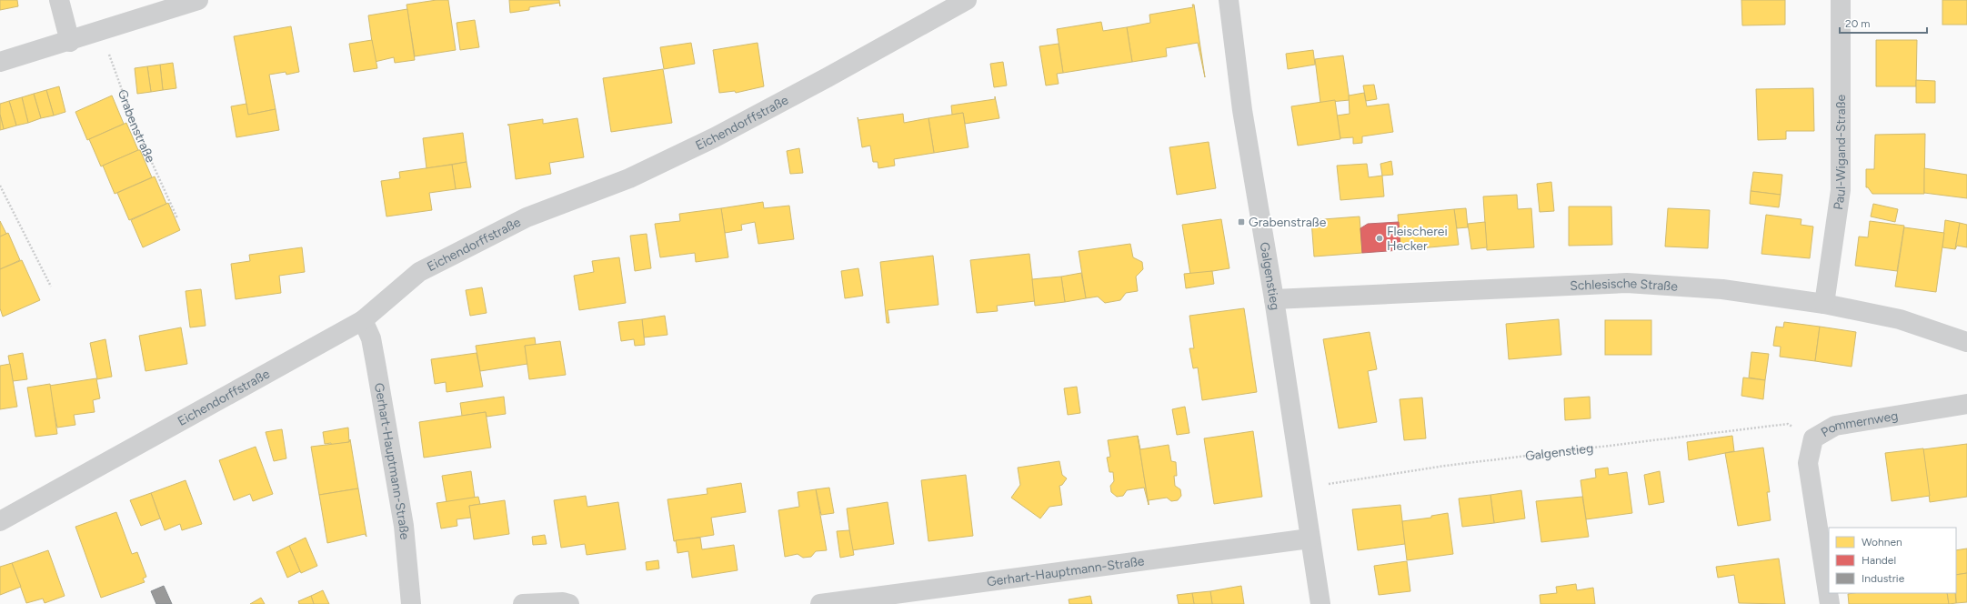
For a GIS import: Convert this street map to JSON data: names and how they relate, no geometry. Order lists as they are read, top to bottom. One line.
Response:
{"streets":{"street":["Eichendorffstraße","Paul-Wigand-Straße","Galgenstieg","Schlesische Straße","Pommernweg","Gerhart-Hauptmann-Straße"],"path":["Grabenstraße"]},"crossings":[["Eichendorffstraße","Gerhart-Hauptmann-Straße"],["Paul-Wigand-Straße","Schlesische Straße"],["Galgenstieg","Schlesische Straße"],["Galgenstieg","Pommernweg"],["Galgenstieg","Gerhart-Hauptmann-Straße"]],"places":{"transit":["Grabenstraße"],"other":["Fleischerei Hecker"]},"legend":["Wohnen","Handel","Industrie"],"scale_bar":"20 m"}
